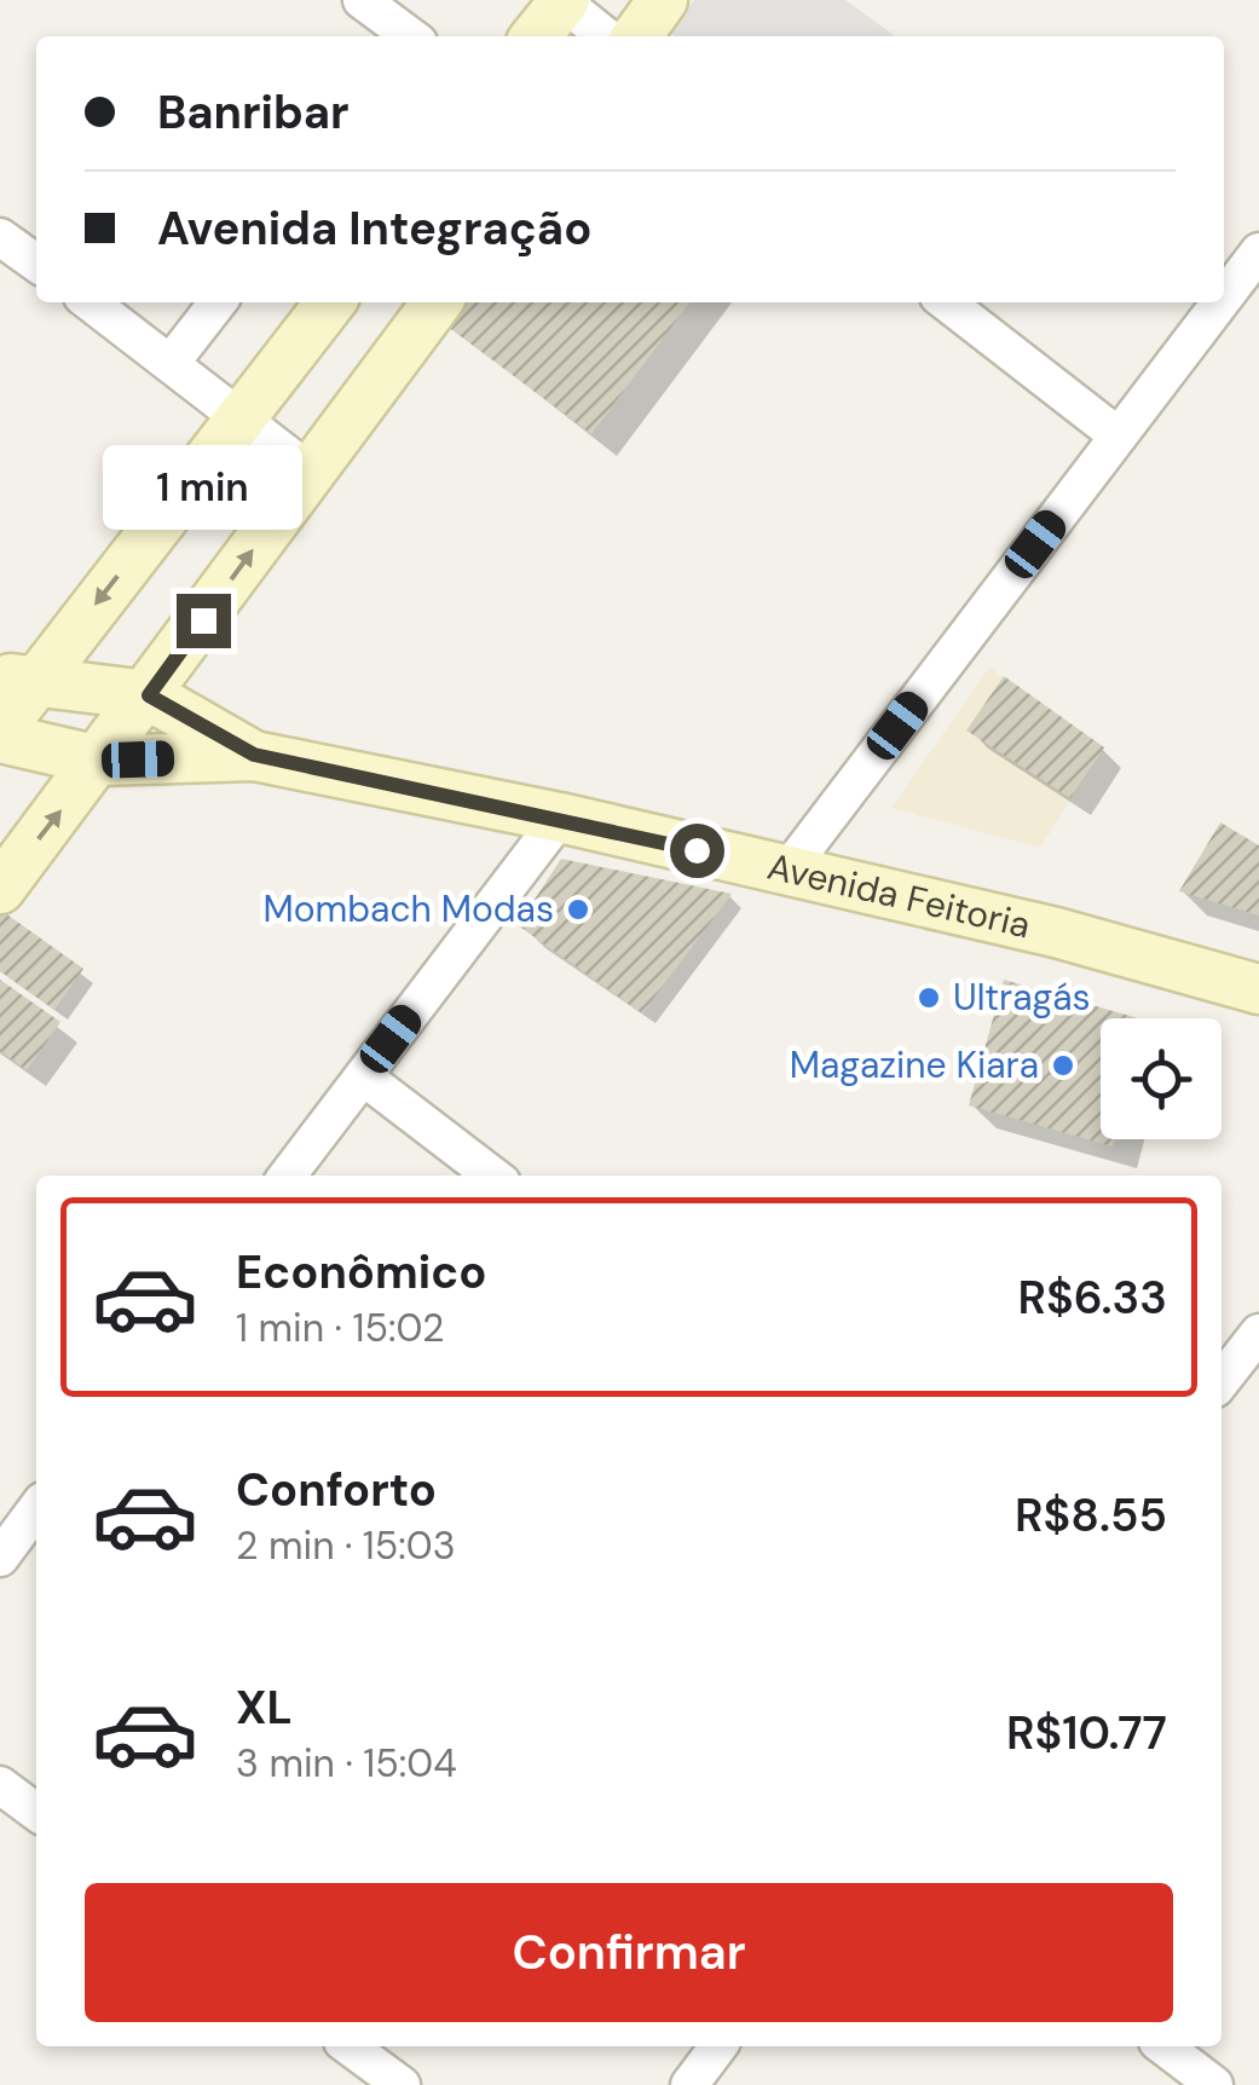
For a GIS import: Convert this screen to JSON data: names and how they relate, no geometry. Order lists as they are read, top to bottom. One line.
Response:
{"streets":{"main road":["Avenida Feitoria"]},"places":["Mombach Modas","Ultragás","Magazine Kiara"],"page":{"banner":["Banribar","Avenida Integração"],"bubble":"1 min","list":[{"name":"Econômico","note":"1 min · 15:02","value":"R$6.33"},{"name":"Conforto","note":"2 min · 15:03","value":"R$8.55"},{"name":"XL","note":"3 min · 15:04","value":"R$10.77"}],"buttons":"Confirmar"}}
